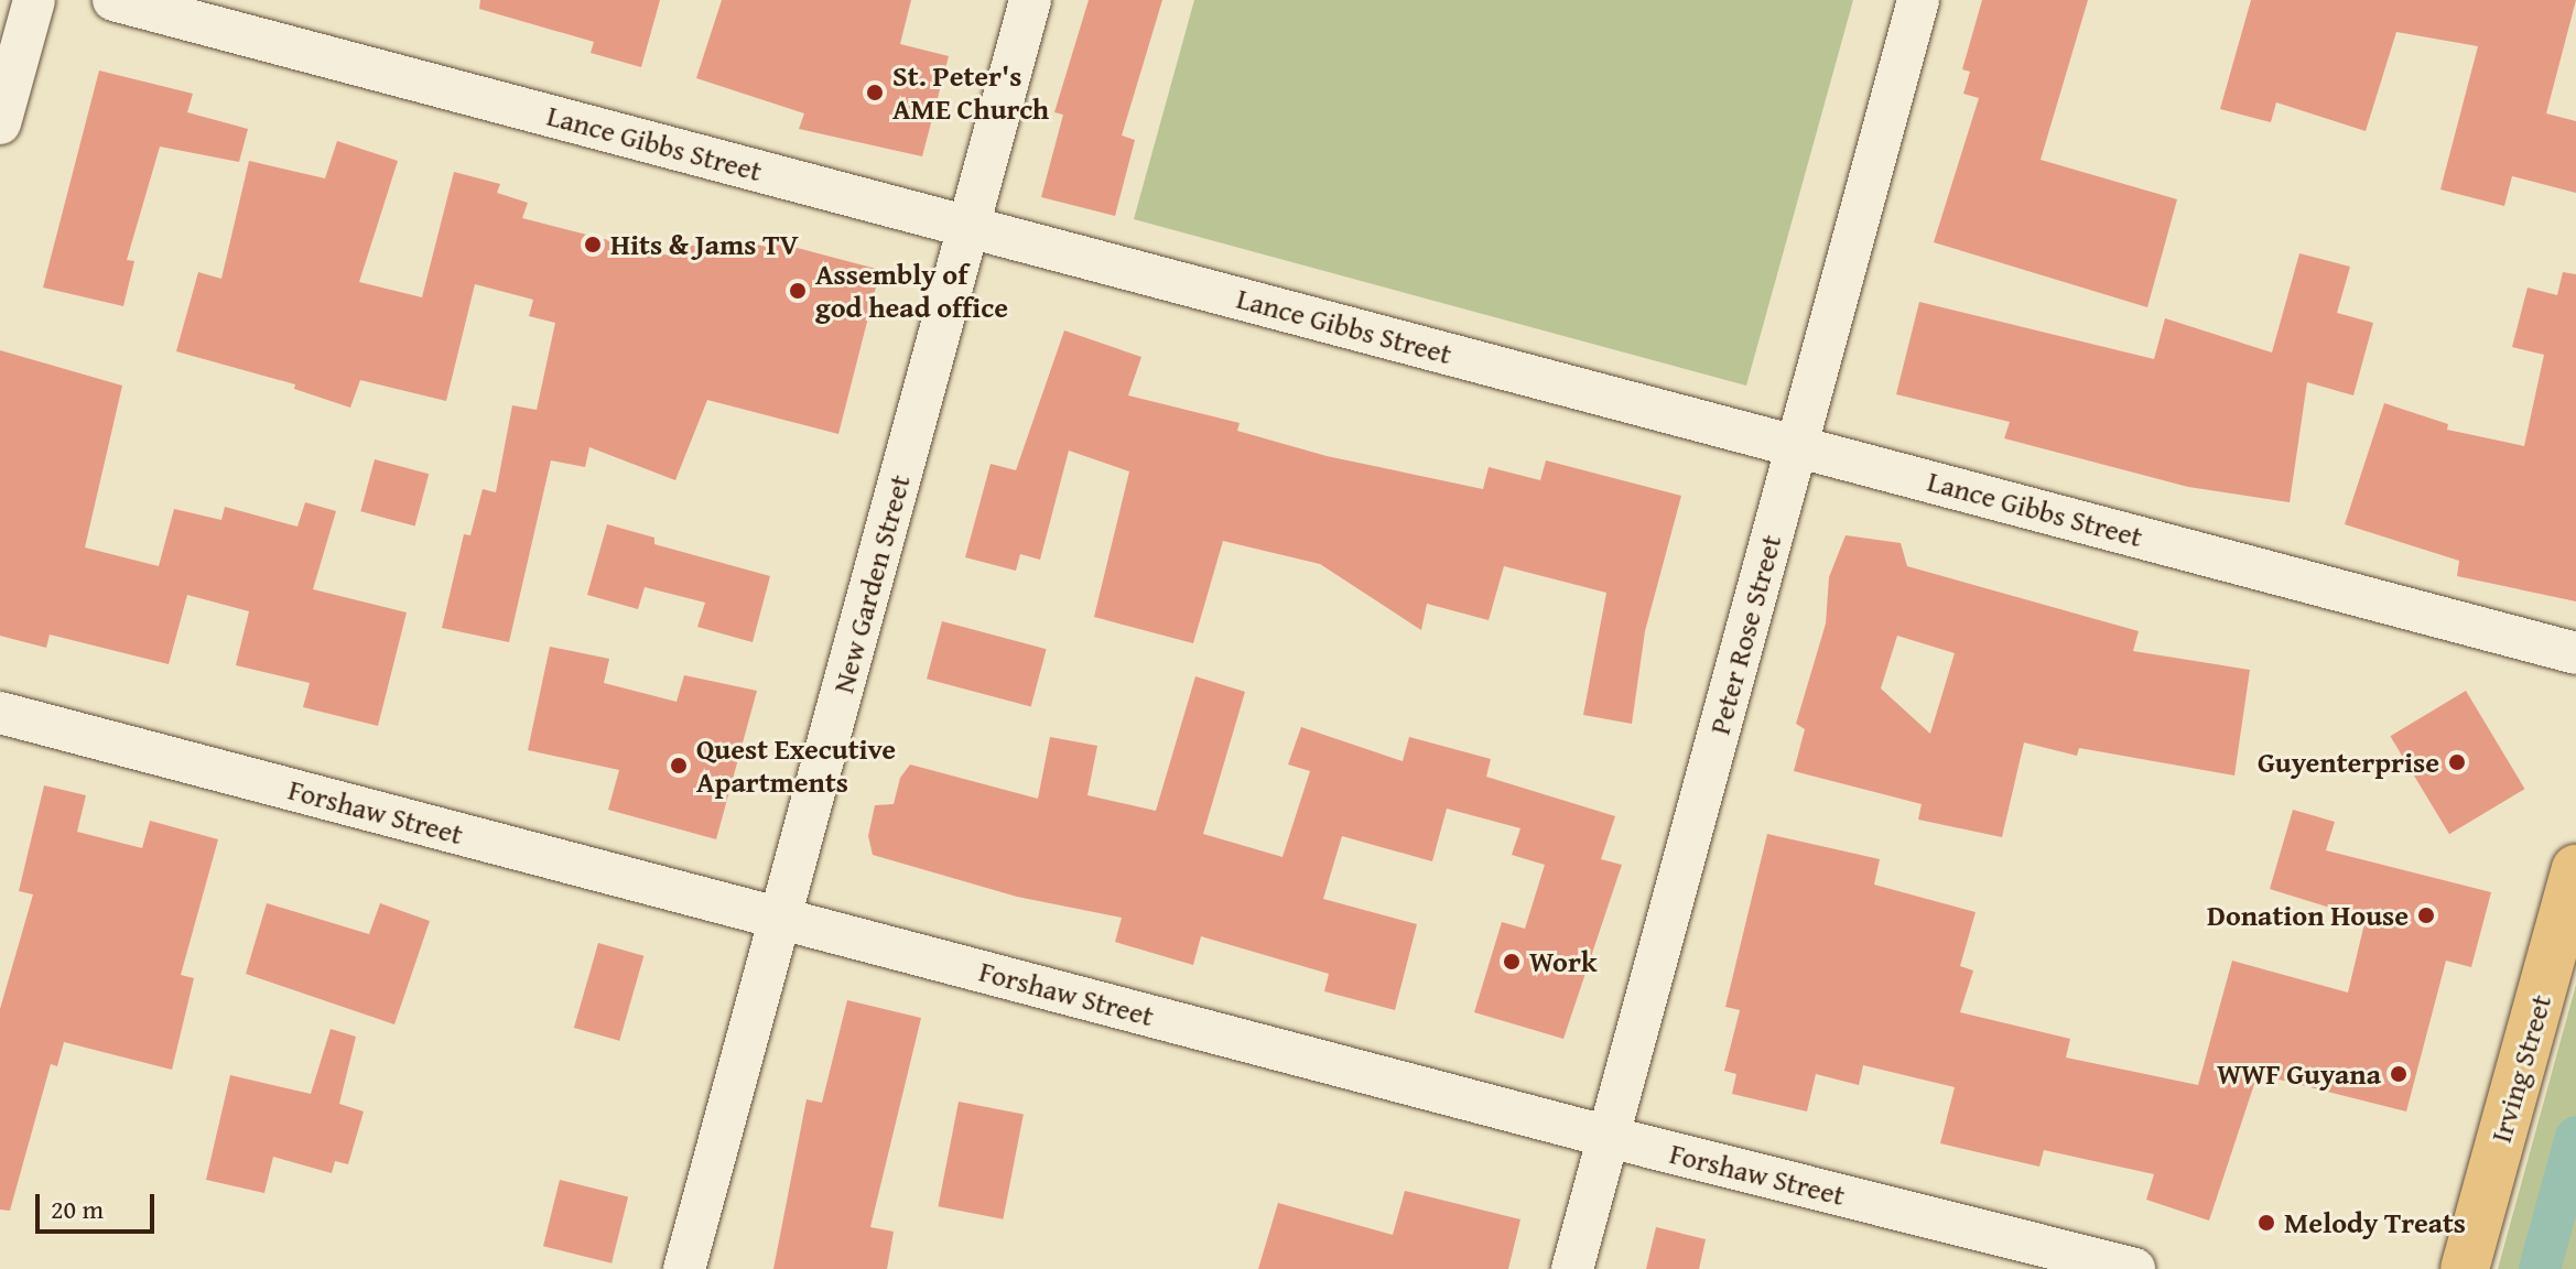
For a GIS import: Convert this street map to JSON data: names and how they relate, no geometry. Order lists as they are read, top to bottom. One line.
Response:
{"streets":{"main road":["Irving Street"],"street":["Lance Gibbs Street","New Garden Street","Peter Rose Street","Forshaw Street"]},"crossings":[["Lance Gibbs Street","New Garden Street"],["Lance Gibbs Street","Peter Rose Street"],["New Garden Street","Forshaw Street"],["Peter Rose Street","Forshaw Street"]],"places":["St. Peter's AME Church","Hits & Jams TV","Assembly of god head office","Guyenterprise","Quest Executive Apartments","Donation House","Work","WWF Guyana","Melody Treats"],"scale_bar":"20 m"}
